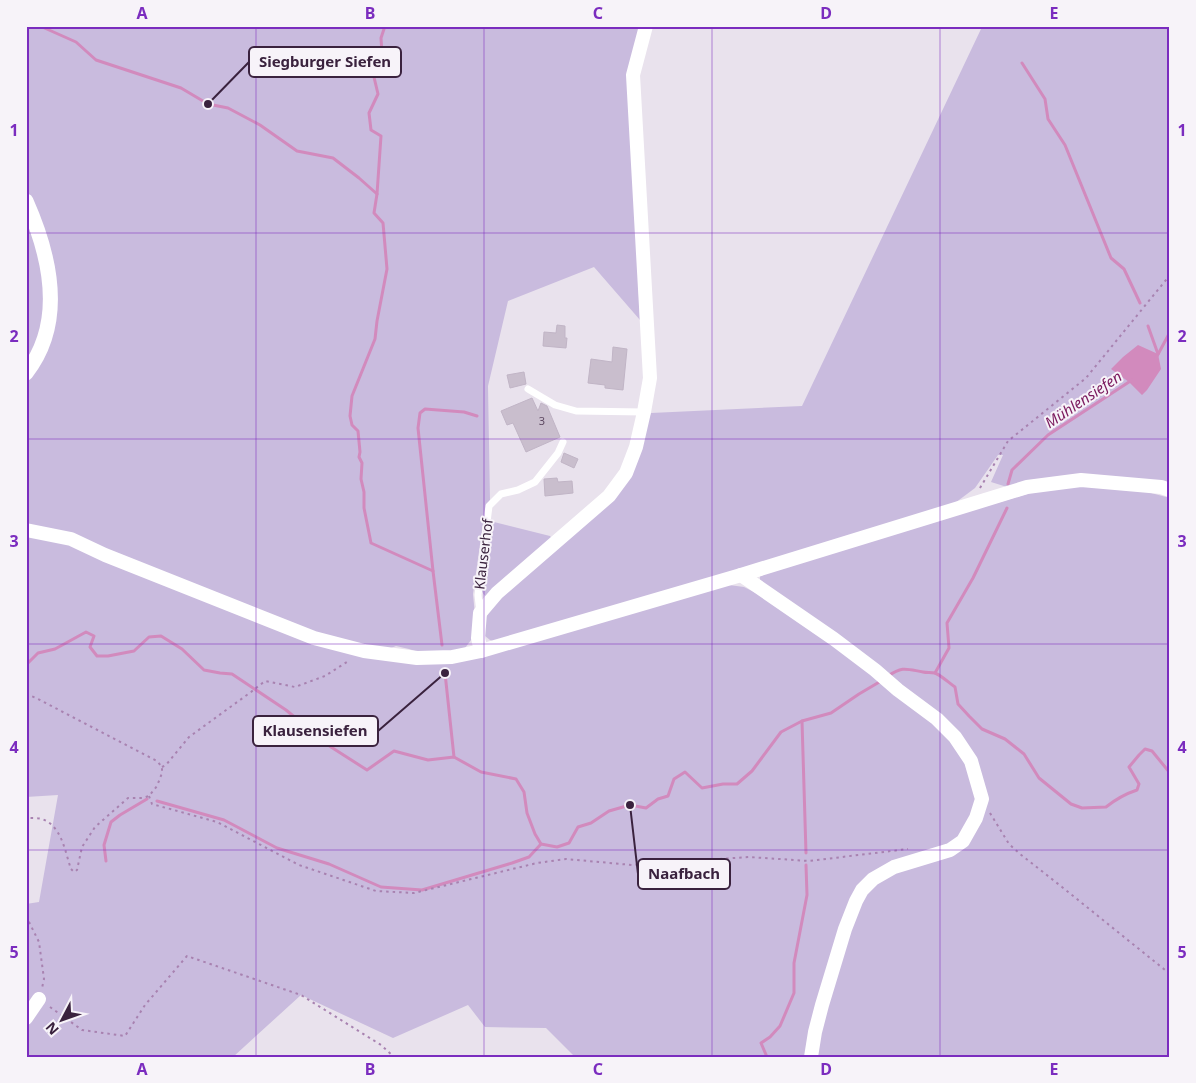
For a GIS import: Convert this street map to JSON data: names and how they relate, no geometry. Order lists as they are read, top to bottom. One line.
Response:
{"streets":{"lane":["Klauserhof"]},"water":["Mühlensiefen"],"places":["Siegburger Siefen","Klausensiefen","Naafbach"],"house_numbers":["3"],"north":"bottom left","grid":{"columns":["A","B","C","D","E"],"rows":["1","2","3","4","5"]}}
